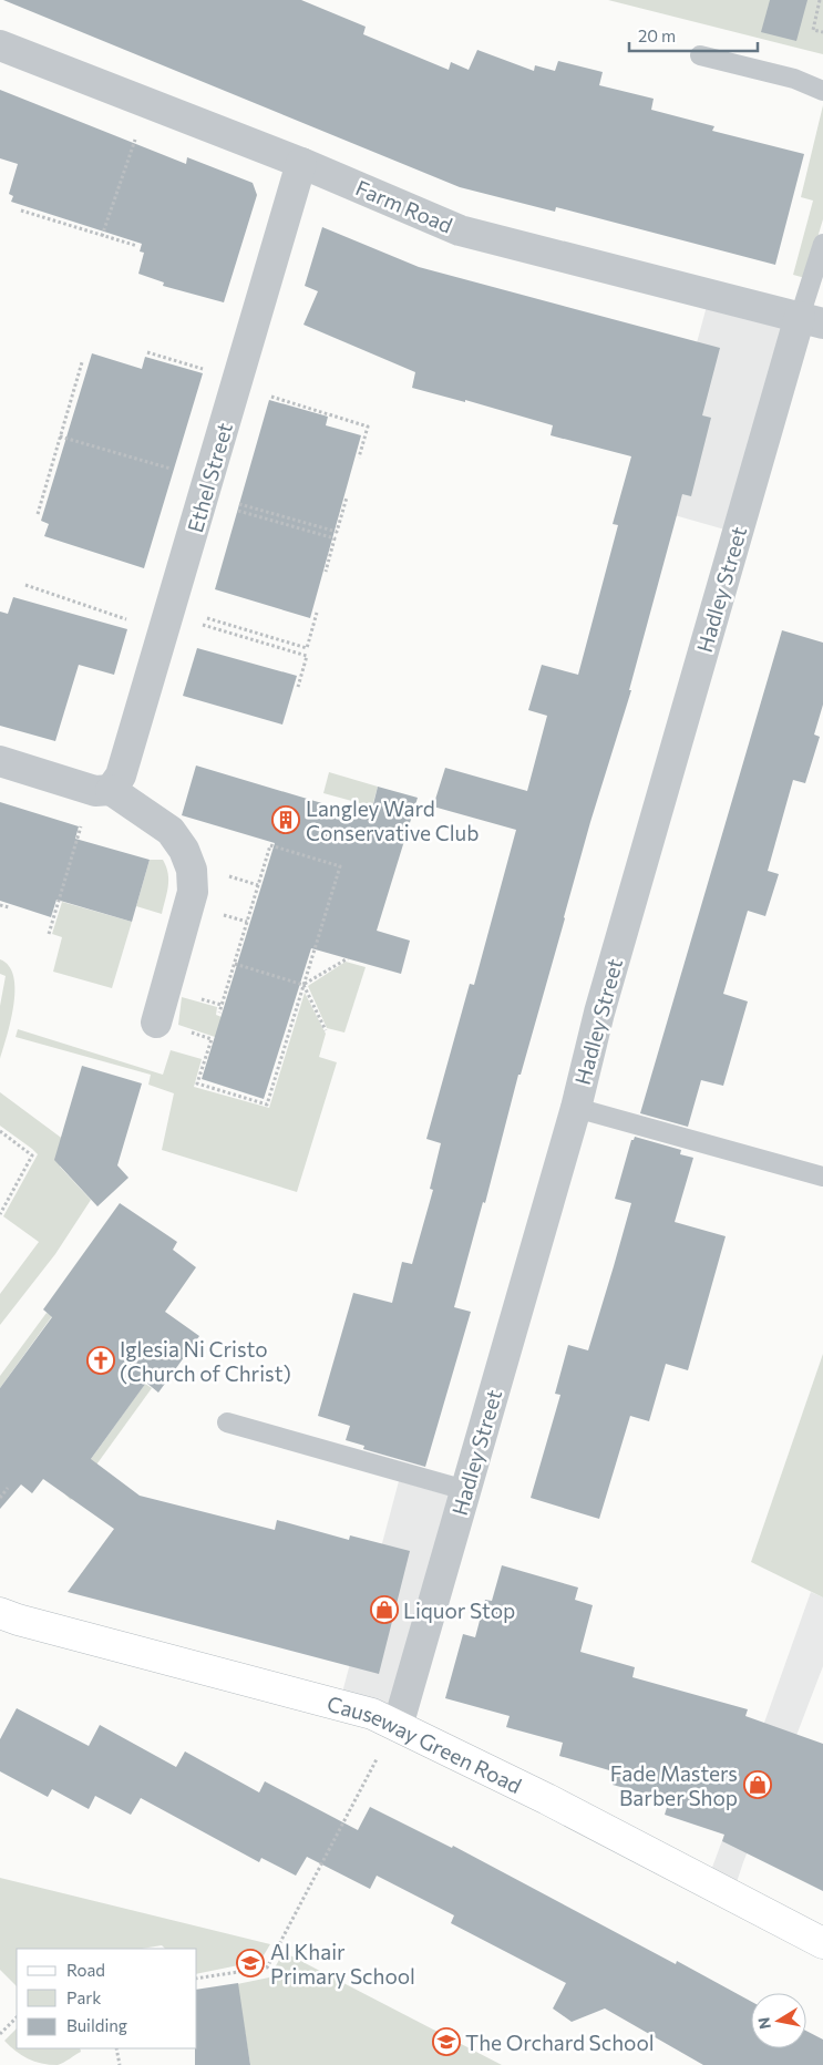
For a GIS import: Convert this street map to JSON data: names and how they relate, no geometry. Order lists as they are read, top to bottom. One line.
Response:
{"streets":{"main road":["Causeway Green Road"],"street":["Farm Road","Ethel Street","Hadley Street"]},"crossings":[["Farm Road","Ethel Street"],["Farm Road","Hadley Street"],["Hadley Street","Causeway Green Road"]],"places":{"building":["Langley Ward Conservative Club"],"church":["Iglesia Ni Cristo (Church of Christ)"],"shop":["Liquor Stop","Fade Masters Barber Shop"],"school or university":["Al Khair Primary School","The Orchard School"]},"legend":["Road","Park","Building"],"scale_bar":"20 m","north":"left"}
